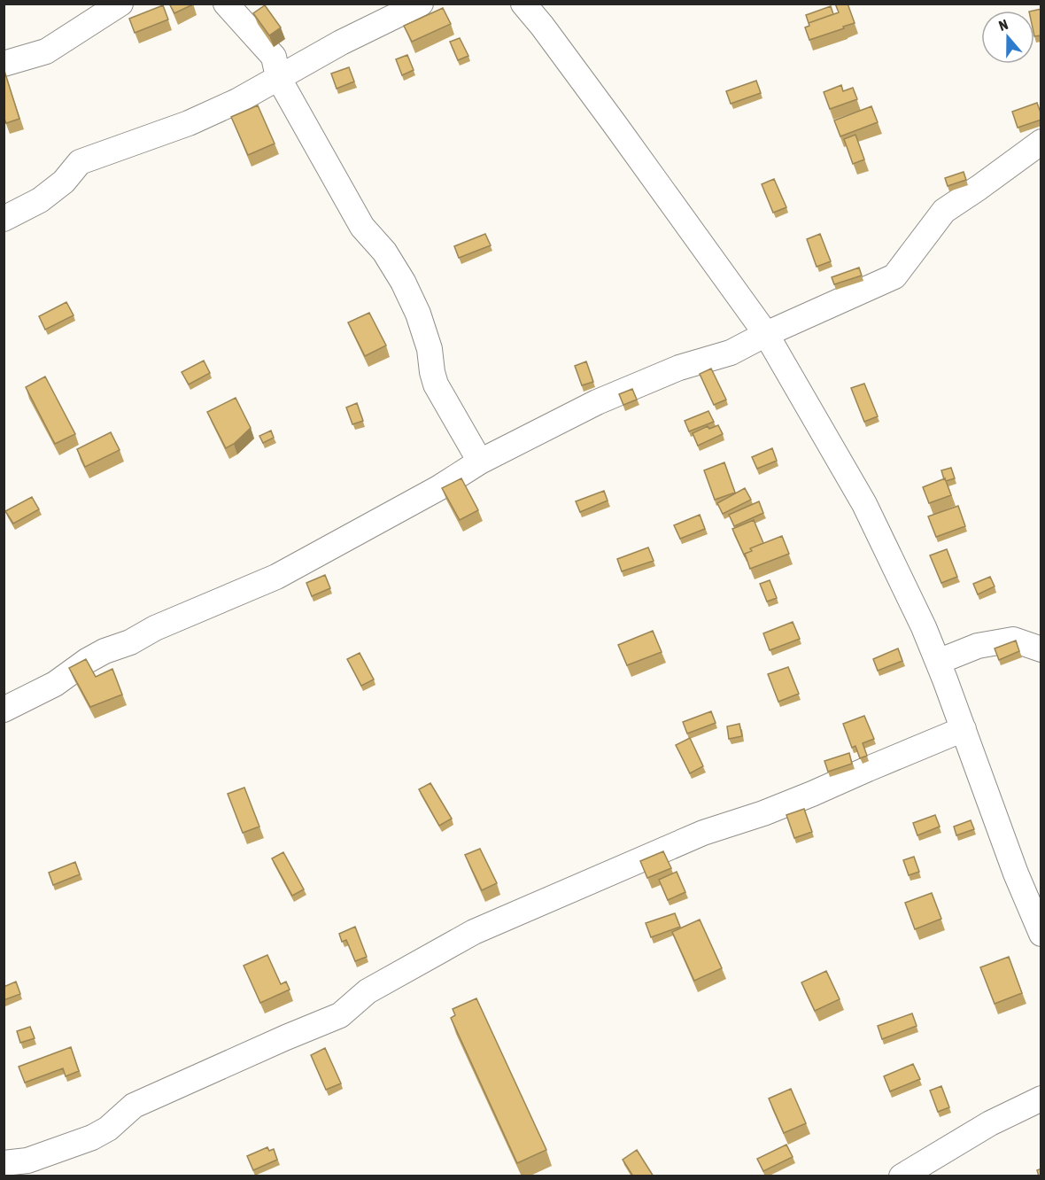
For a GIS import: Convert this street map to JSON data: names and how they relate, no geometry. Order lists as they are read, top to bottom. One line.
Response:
{"north":"top"}
